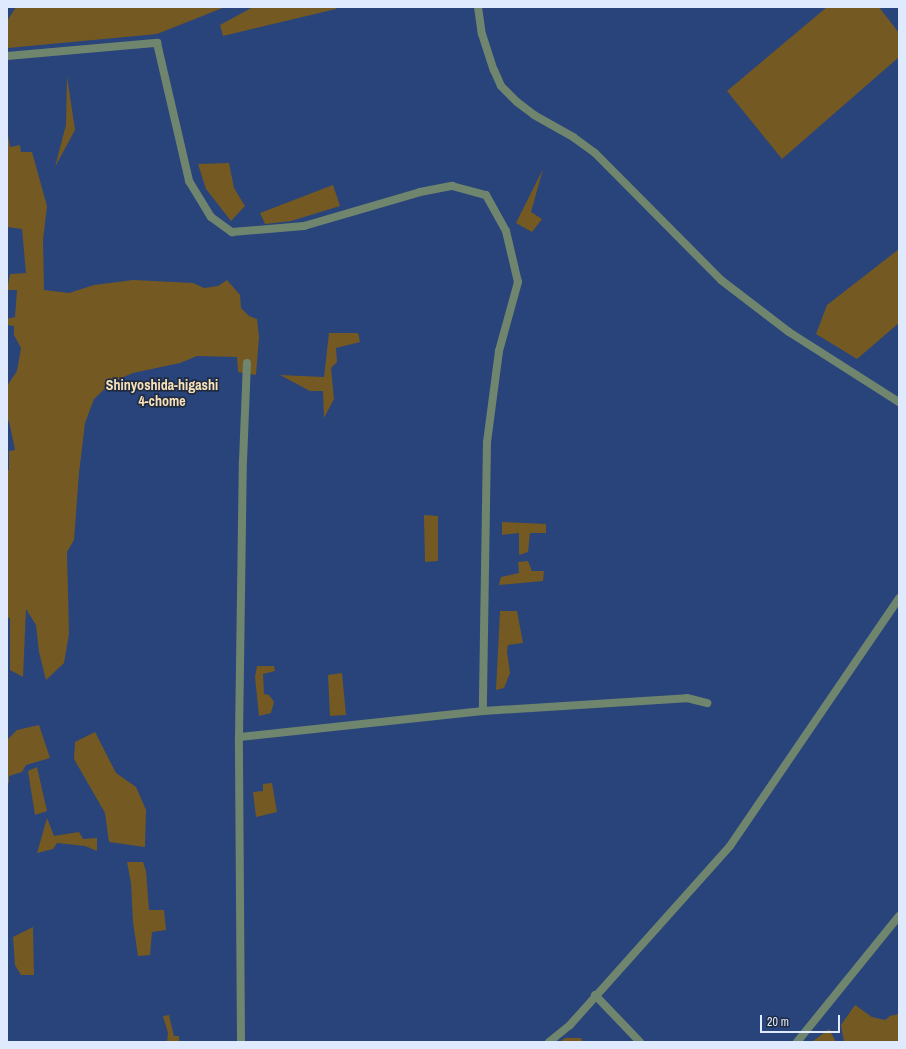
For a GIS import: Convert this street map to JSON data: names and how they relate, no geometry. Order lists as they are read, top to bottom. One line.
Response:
{"districts":["Shinyoshida-higashi 4-chome"],"scale_bar":"20 m"}
